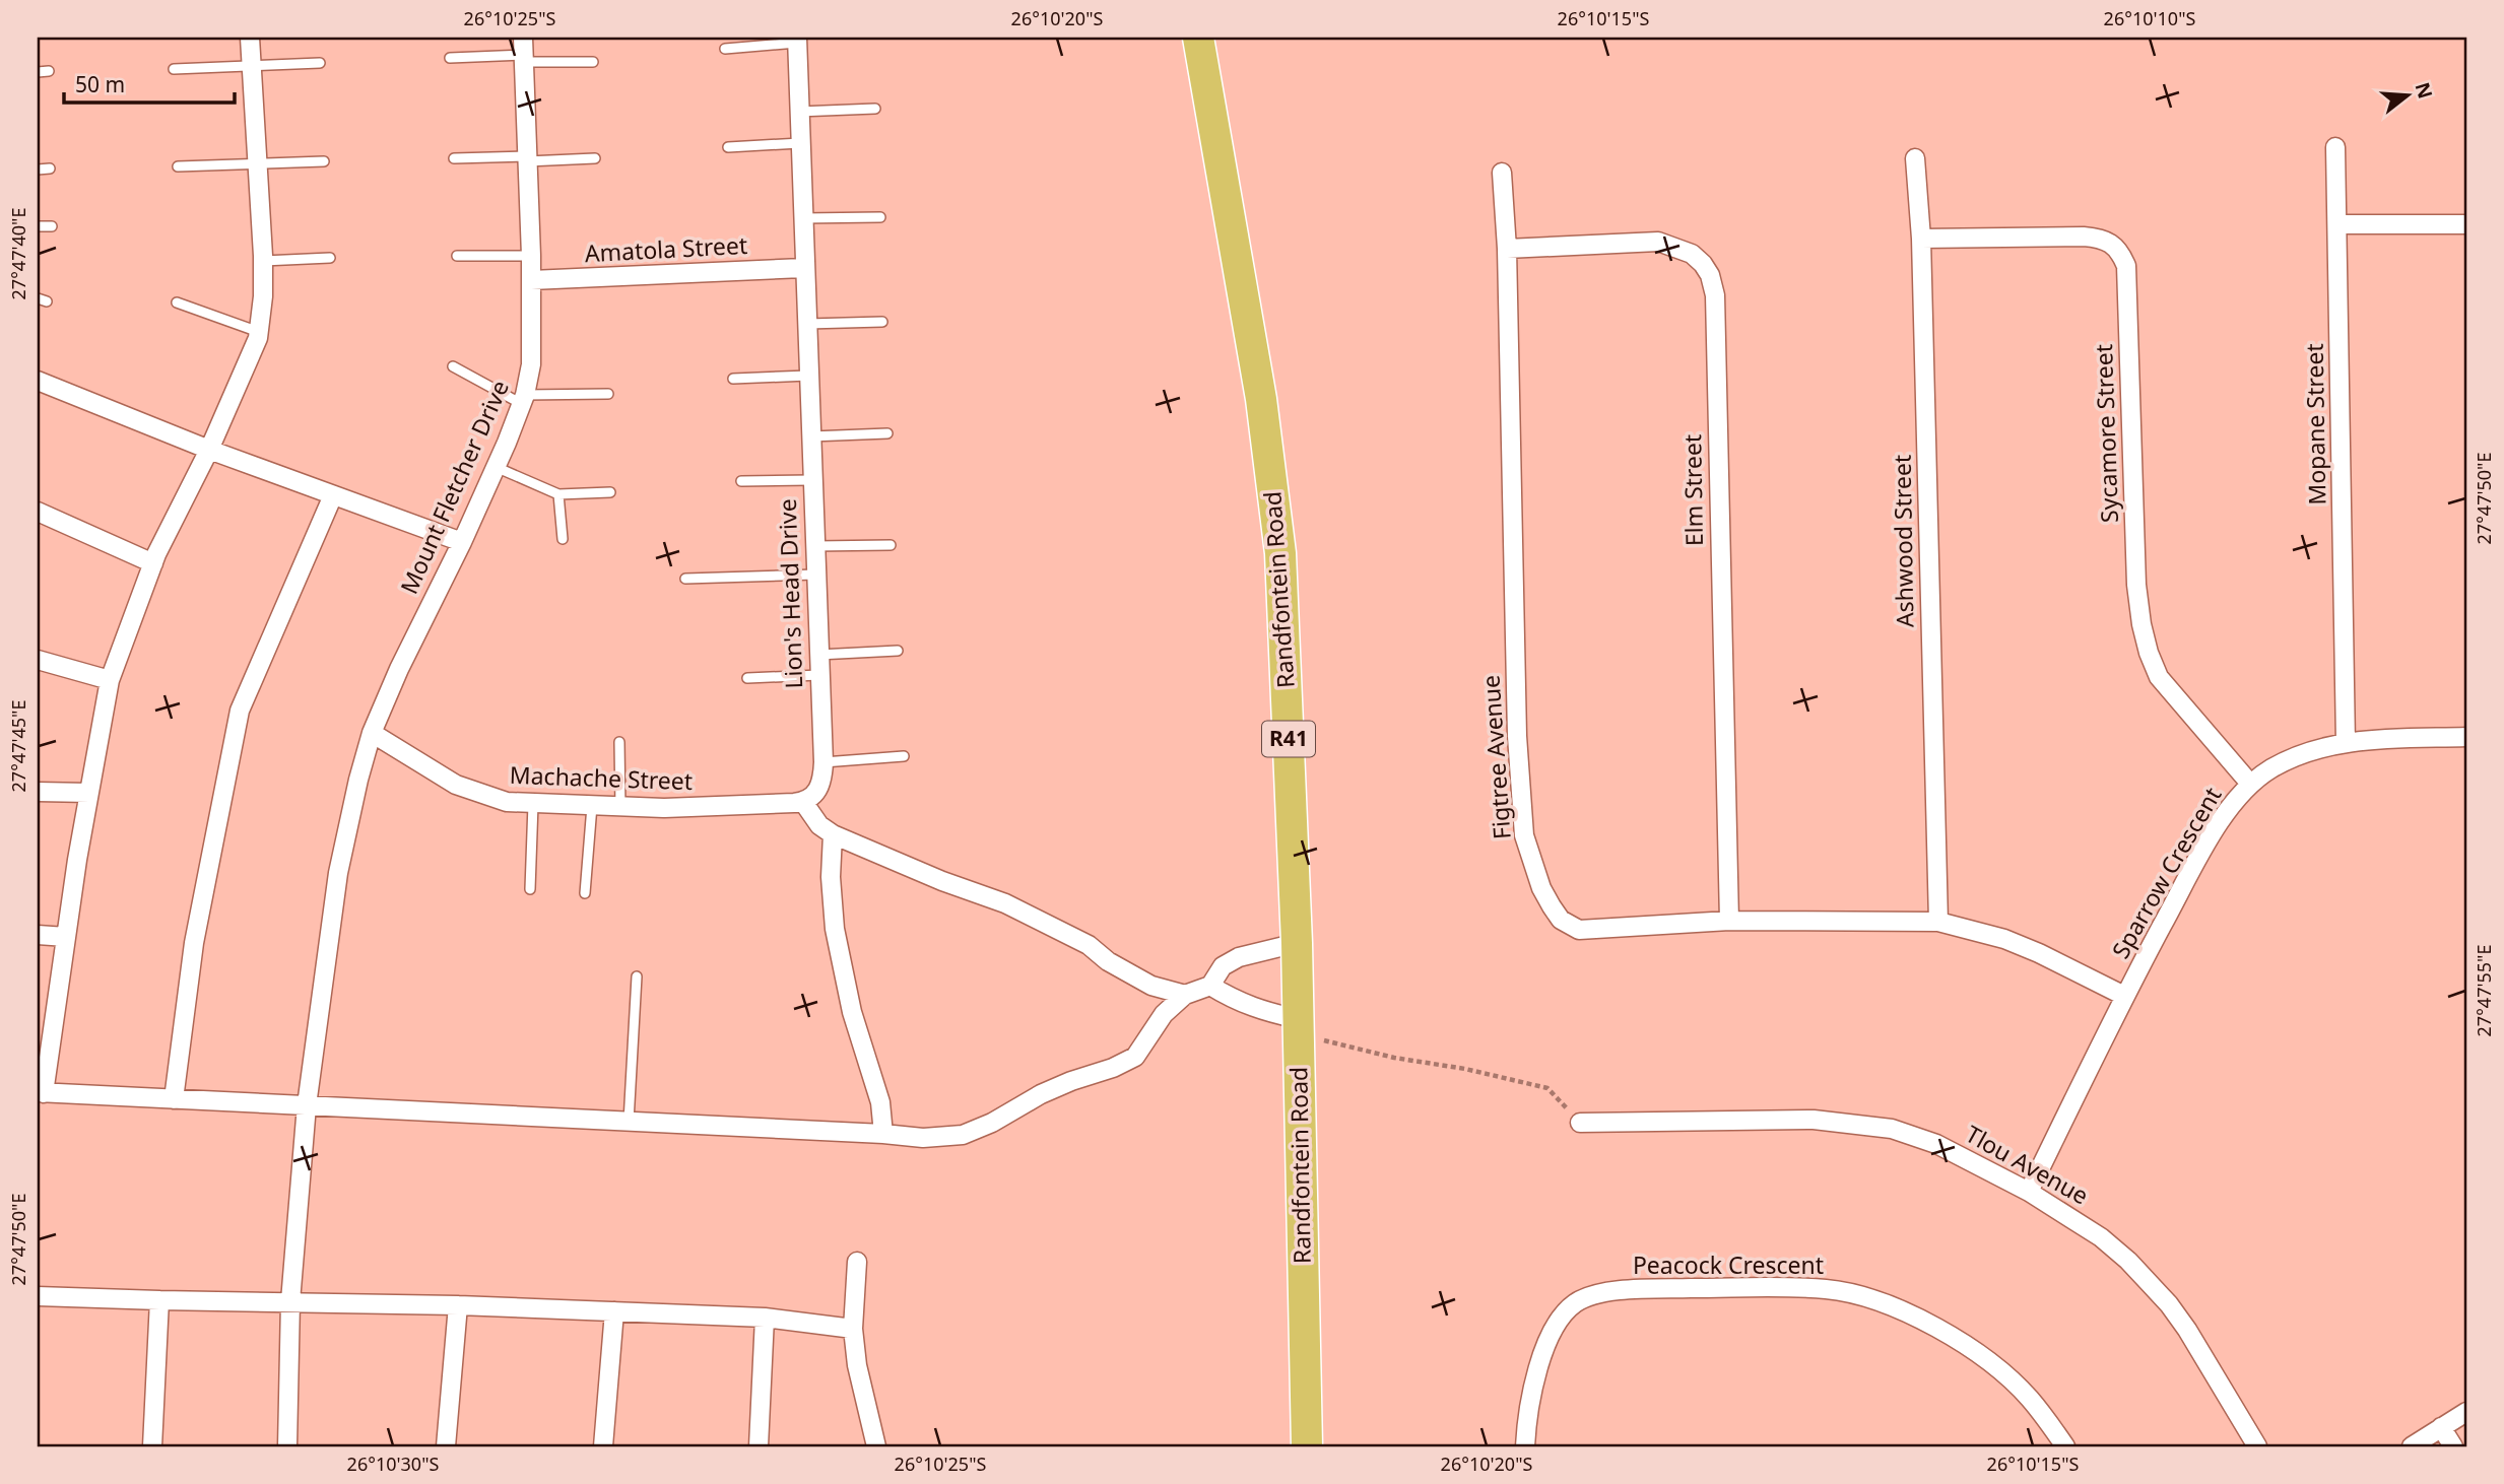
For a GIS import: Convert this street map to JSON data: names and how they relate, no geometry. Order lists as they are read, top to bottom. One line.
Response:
{"streets":{"main road":["Randfontein Road","R41"],"street":["Amatola Street","Mopane Street","Sycamore Street","Mount Fletcher Drive","Elm Street","Ashwood Street","Lion's Head Drive","Figtree Avenue","Machache Street","Sparrow Crescent","Tlou Avenue","Peacock Crescent"]},"crossings":[["Amatola Street","Mount Fletcher Drive"],["Amatola Street","Lion's Head Drive"],["Mopane Street","Sparrow Crescent"],["Sycamore Street","Ashwood Street"],["Sycamore Street","Sparrow Crescent"],["Mount Fletcher Drive","Machache Street"],["Elm Street","Figtree Avenue"],["Ashwood Street","Figtree Avenue"],["Lion's Head Drive","Machache Street"],["Figtree Avenue","Sparrow Crescent"],["Sparrow Crescent","Tlou Avenue"]],"scale_bar":"50 m","north":"right","coordinates":["26°10'25\"S","26°10'20\"S","26°10'15\"S","26°10'10\"S","27°47'40\"E","27°47'50\"E","27°47'45\"E","27°47'55\"E","26°10'30\"S"]}
